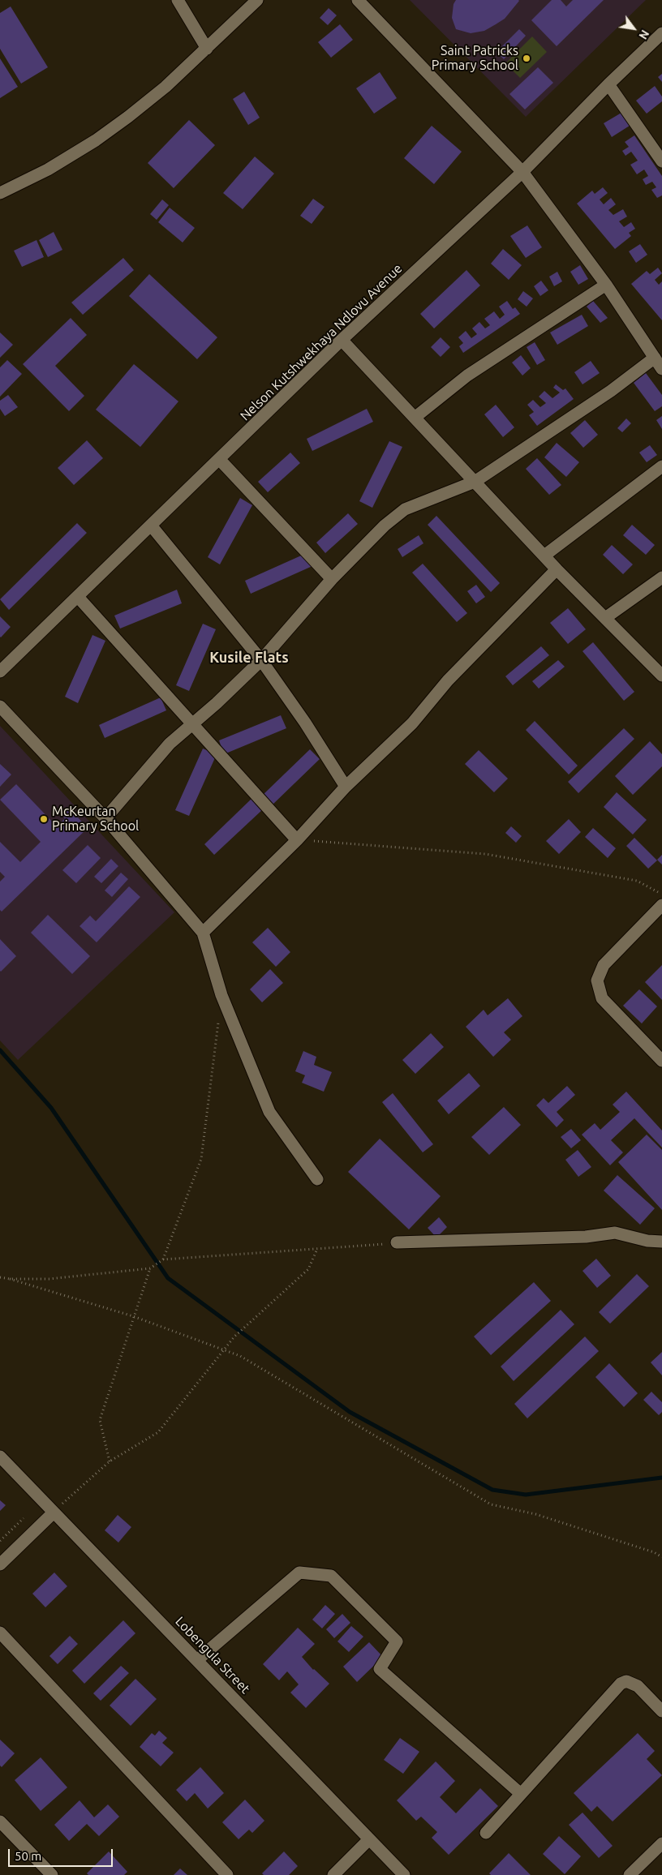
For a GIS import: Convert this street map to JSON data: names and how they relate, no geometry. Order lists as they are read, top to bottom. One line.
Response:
{"streets":{"street":["Nelson Kutshwekhaya Ndlovu Avenue","Lobengula Street"]},"districts":["Kusile Flats"],"places":["Saint Patricks Primary School","McKeurtan Primary School"],"scale_bar":"50 m","north":"bottom right"}
